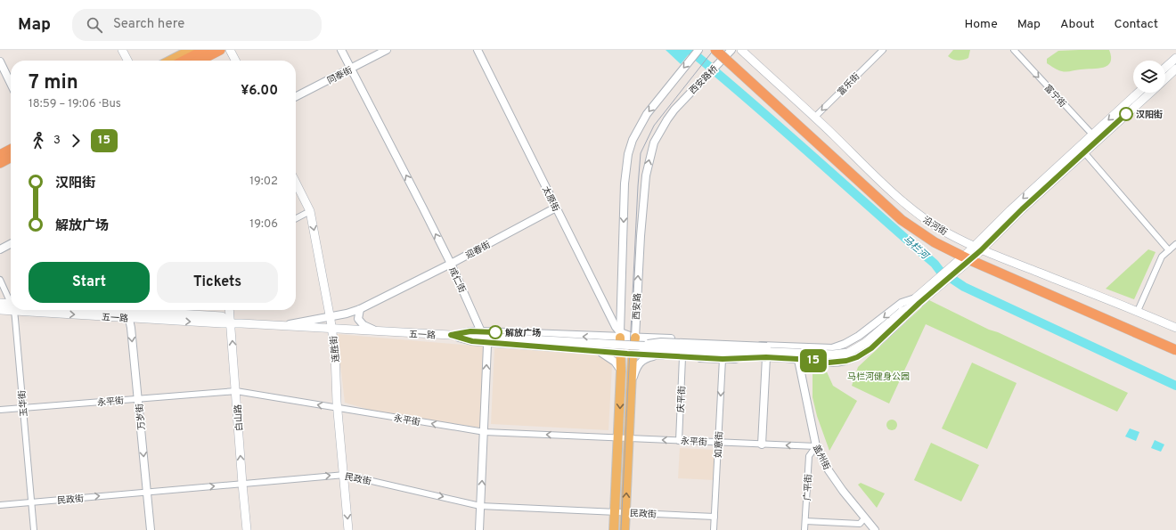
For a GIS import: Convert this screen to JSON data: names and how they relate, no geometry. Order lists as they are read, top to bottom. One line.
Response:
{"streets":{"main road":["沿河街","西安路","五一路","连胜街","白山路"],"street":["同泰街","西安路桥","富乐街","富宁街","太原街","迎春街","成仁街","庆平街","永平街","玉华街","万岁街","如意街","盖州街","民政街","广平街"]},"crossings":[["同泰街","成仁街"],["西安路桥","西安路"],["富乐街","沿河街"],["太原街","迎春街"],["太原街","西安路"],["太原街","五一路"],["沿河街","五一路"],["迎春街","成仁街"],["迎春街","五一路"],["迎春街","连胜街"],["成仁街","五一路"],["成仁街","永平街"],["成仁街","民政街"],["西安路","五一路"],["西安路","永平街"],["西安路","民政街"],["五一路","连胜街"],["五一路","万岁街"],["五一路","白山路"],["连胜街","永平街"],["连胜街","民政街"],["庆平街","永平街"],["永平街","玉华街"],["永平街","万岁街"],["永平街","白山路"],["永平街","如意街"],["永平街","盖州街"],["永平街","广平街"],["玉华街","民政街"],["万岁街","民政街"],["白山路","民政街"],["如意街","民政街"],["盖州街","广平街"]],"one_way":["富乐街","富宁街","成仁街","连胜街","永平街","万岁街","白山路","民政街"],"water":["马栏河"],"parks":["马栏河健身公园"],"places":["汉阳街","解放广场"],"lines":["bus line 15"],"page":{"header":"Map","search":"Search here","nav":["Home","Map","About","Contact"],"on_map":"15","heading":["7 min","18:59 – 19:06 · Bus","¥6.00"],"legs":["3","15"],"list":[{"name":"汉阳街","value":"19:02"},{"name":"解放广场","value":"19:06"}],"buttons":["Start","Tickets"]}}
